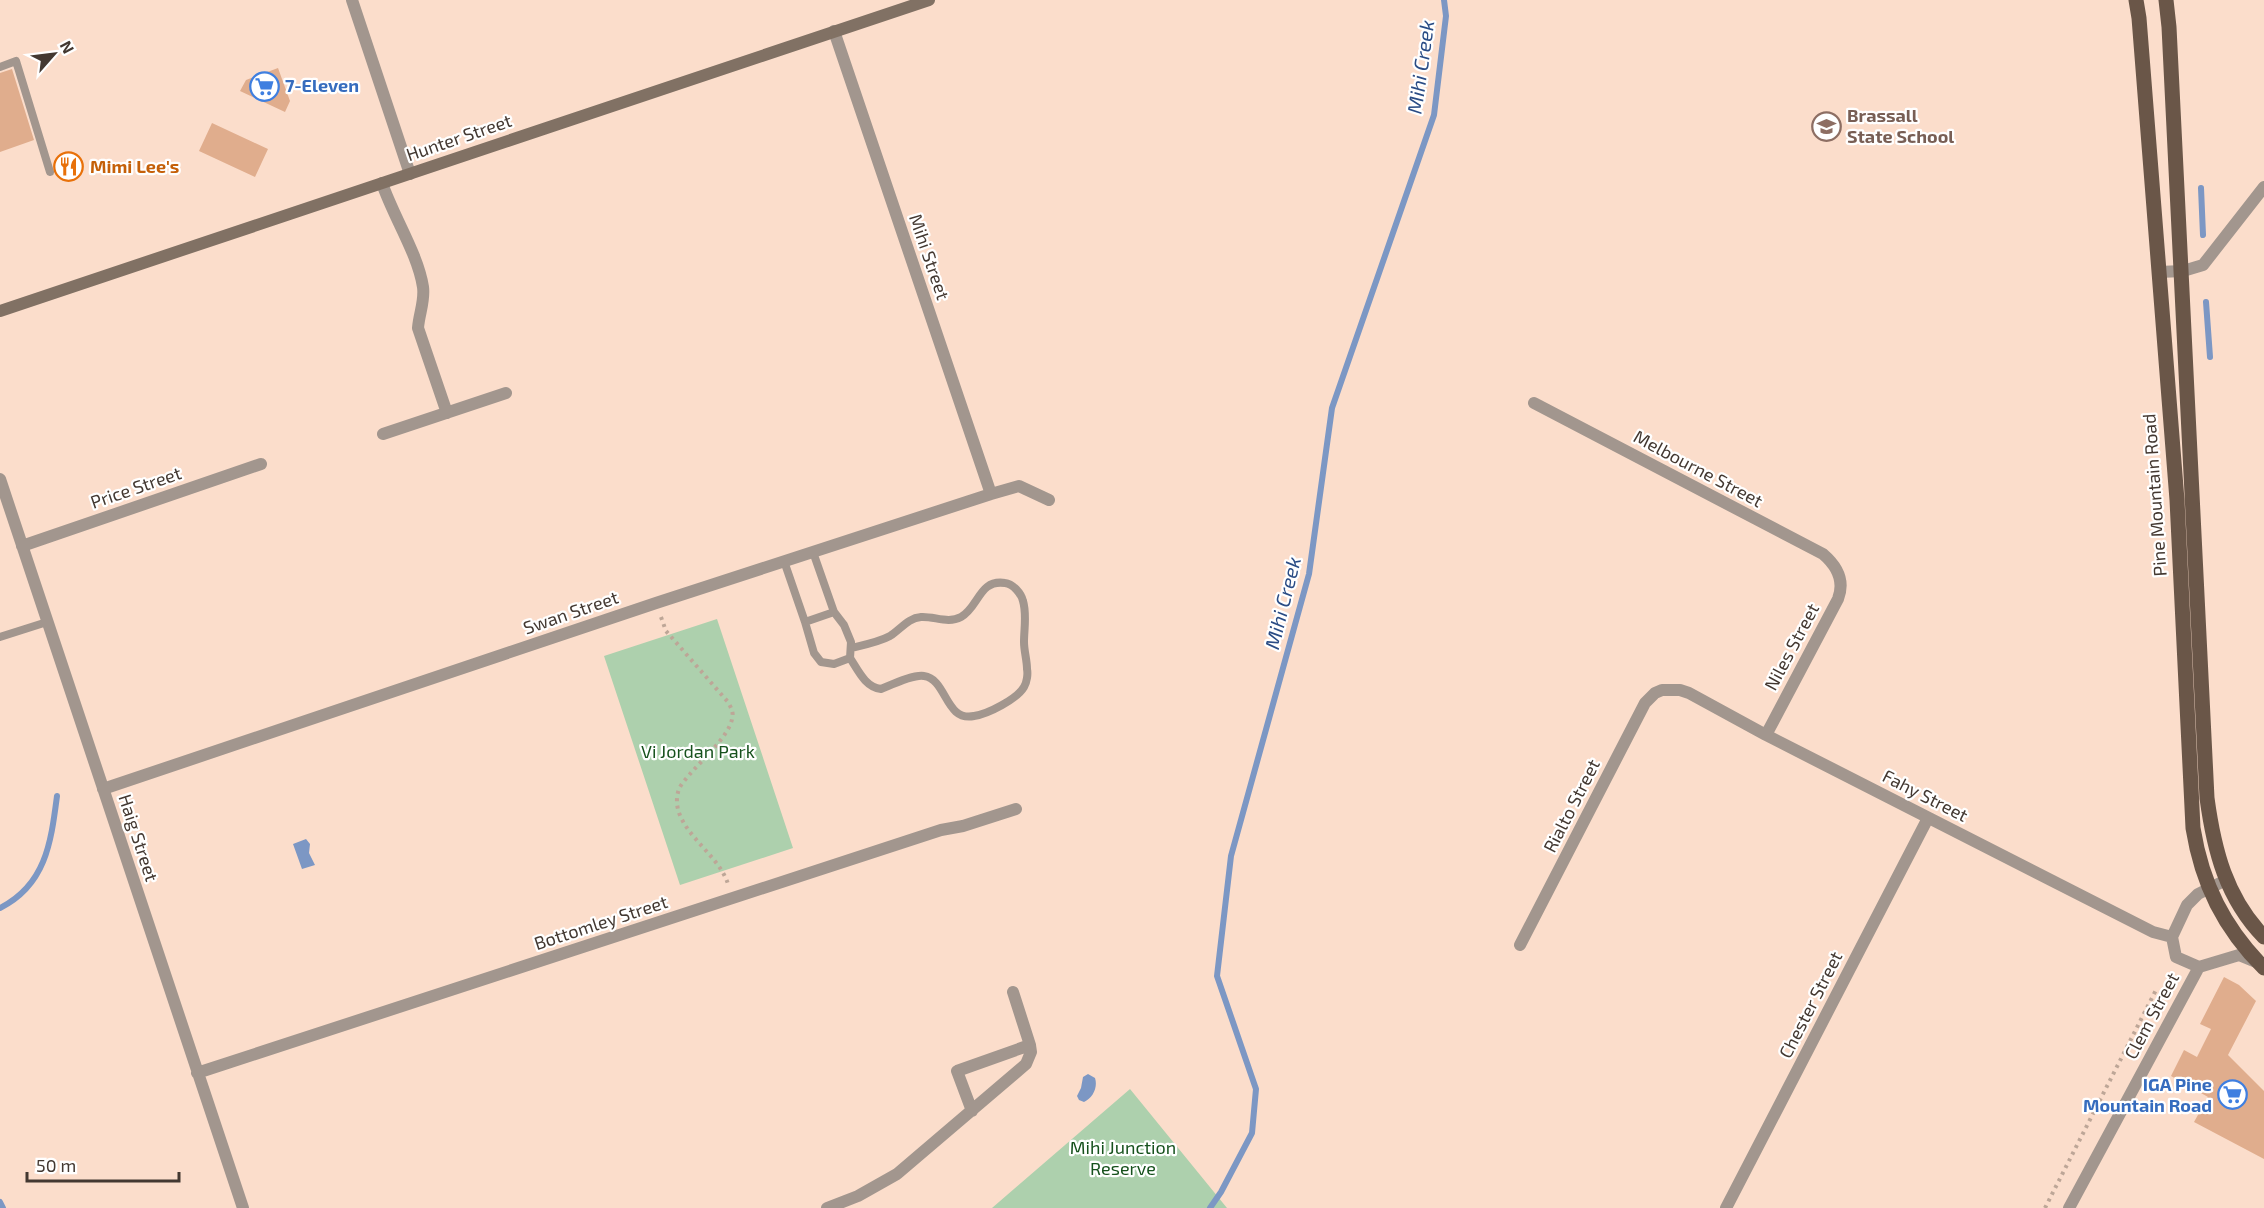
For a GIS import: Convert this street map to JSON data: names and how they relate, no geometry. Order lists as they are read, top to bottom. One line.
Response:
{"streets":{"main road":["Hunter Street","Pine Mountain Road"],"street":["Mihi Street","Melbourne Street","Price Street","Swan Street","Niles Street","Fahy Street","Rialto Street","Haig Street","Bottomley Street","Chester Street","Clem Street"]},"crossings":[["Hunter Street","Mihi Street"],["Mihi Street","Swan Street"],["Melbourne Street","Niles Street"],["Price Street","Haig Street"],["Swan Street","Haig Street"],["Niles Street","Fahy Street"],["Fahy Street","Rialto Street"],["Fahy Street","Chester Street"],["Haig Street","Bottomley Street"]],"water":["Mihi Creek"],"parks":["Vi Jordan Park","Mihi Junction Reserve"],"places":{"supermarket":["7-Eleven","IGA Pine Mountain Road"],"school or university":["Brassall State School"],"restaurant":["Mimi Lee's"]},"scale_bar":"50 m","north":"top right"}
